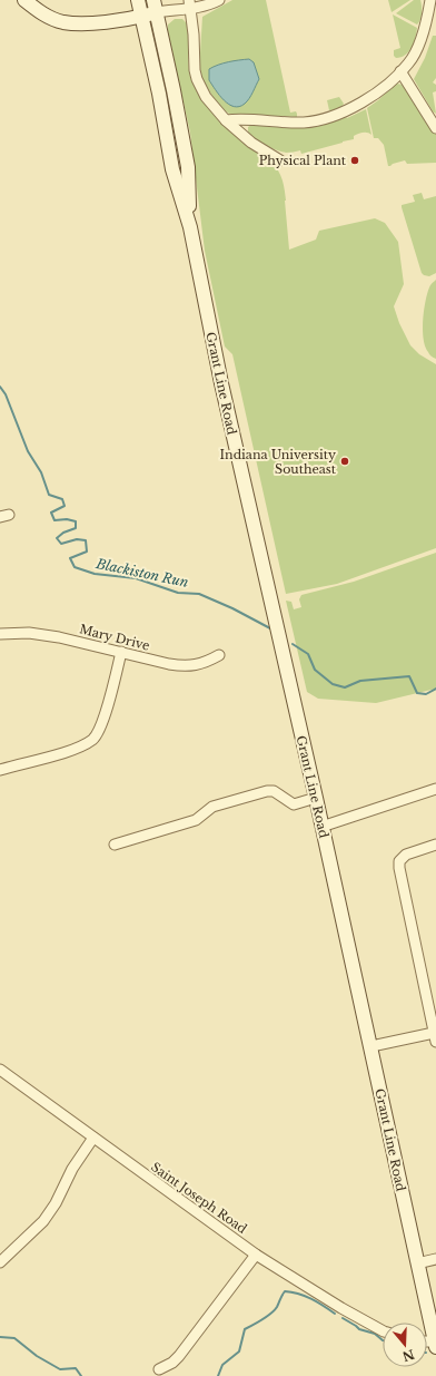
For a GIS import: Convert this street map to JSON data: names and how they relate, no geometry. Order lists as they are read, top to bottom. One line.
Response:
{"streets":{"main road":["Grant Line Road"],"street":["Mary Drive","Saint Joseph Road"]},"water":["Blackiston Run"],"places":["Physical Plant","Indiana University Southeast"],"north":"bottom"}
